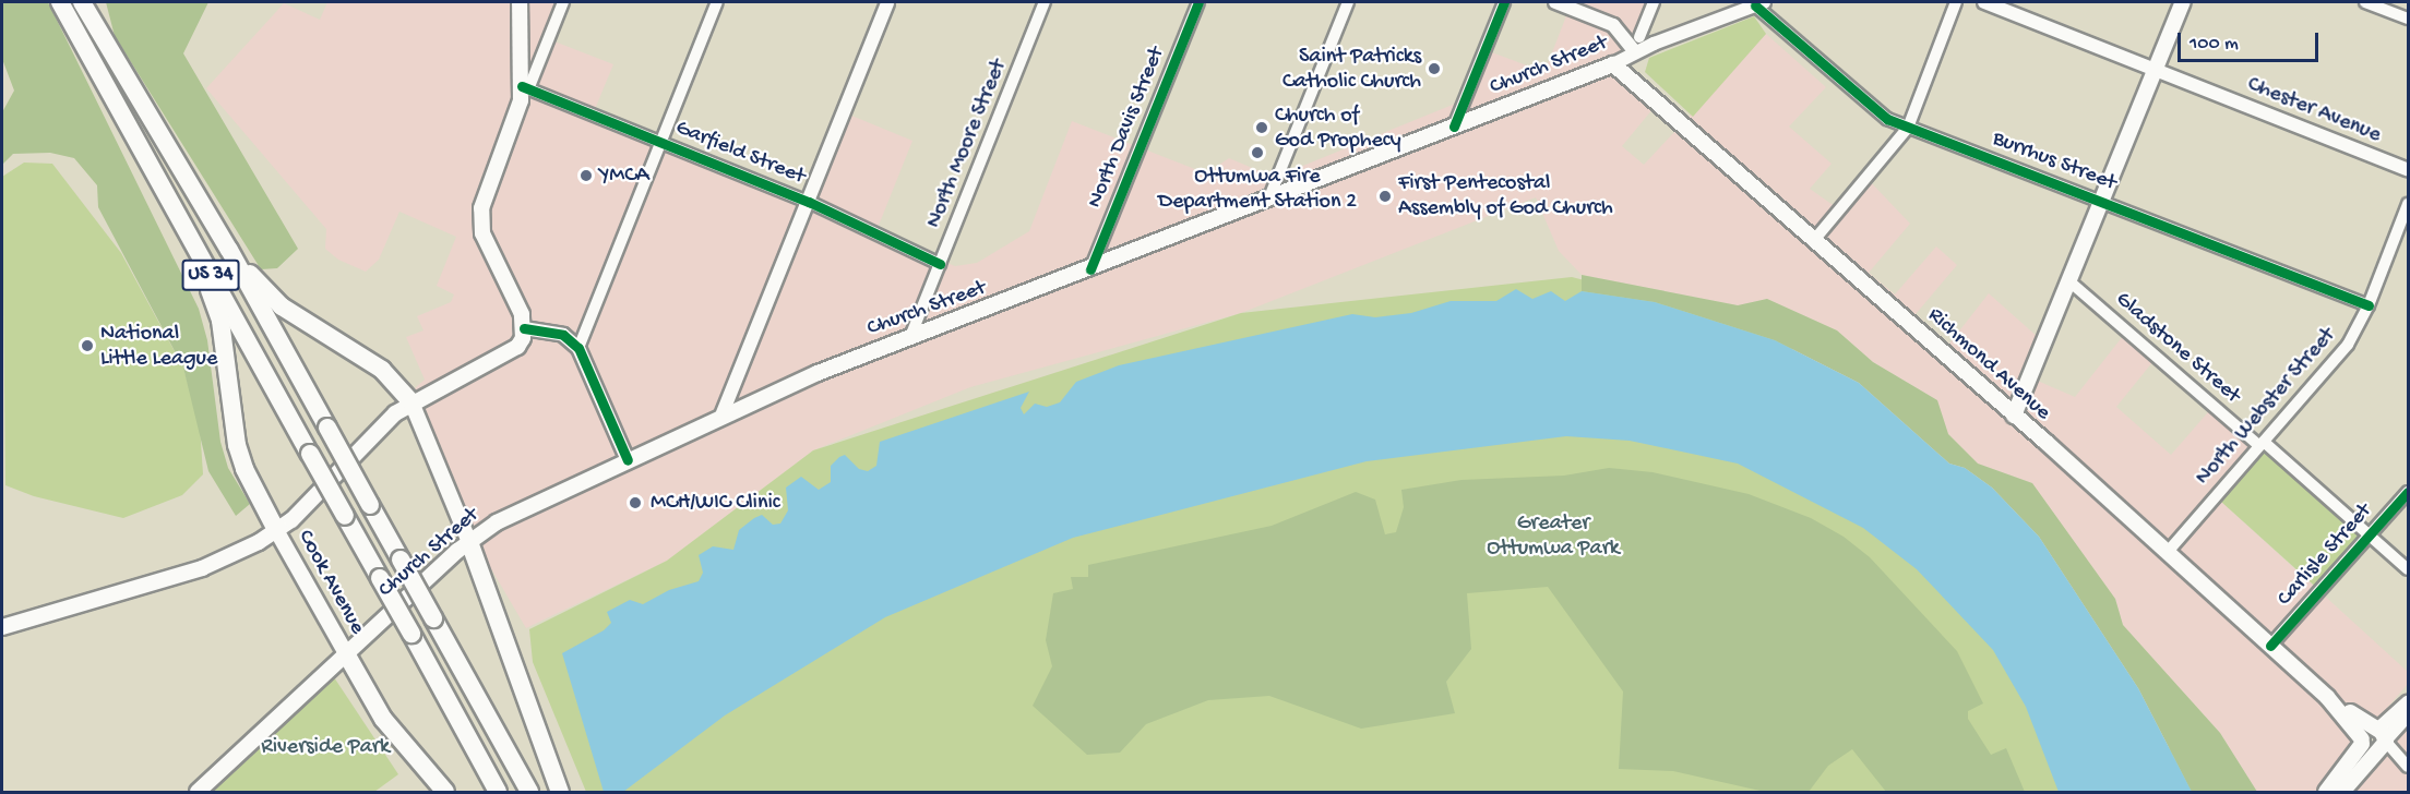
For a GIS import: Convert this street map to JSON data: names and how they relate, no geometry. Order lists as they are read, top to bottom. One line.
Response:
{"streets":{"highway":["US 34"],"main road":["Church Street","Richmond Avenue","Cook Avenue"],"street":["Chester Avenue","North Davis Street","North Moore Street","Garfield Street","Burrhus Street","Gladstone Street","North Webster Street","Carlisle Street"]},"crossings":[["Church Street","North Davis Street"],["Church Street","North Moore Street"],["Church Street","Burrhus Street"],["Church Street","Richmond Avenue"],["Church Street","Cook Avenue"],["North Moore Street","Garfield Street"],["Burrhus Street","North Webster Street"],["Gladstone Street","North Webster Street"],["Gladstone Street","Carlisle Street"],["Richmond Avenue","North Webster Street"],["Richmond Avenue","Carlisle Street"]],"parks":["Greater Ottumwa Park","Riverside Park"],"places":["Saint Patricks Catholic Church","Church of God Prophecy","Ottumwa Fire Department Station 2","YMCA","First Pentecostal Assembly of God Church","National Little League","MCH/WIC Clinic"],"scale_bar":"100 m"}
